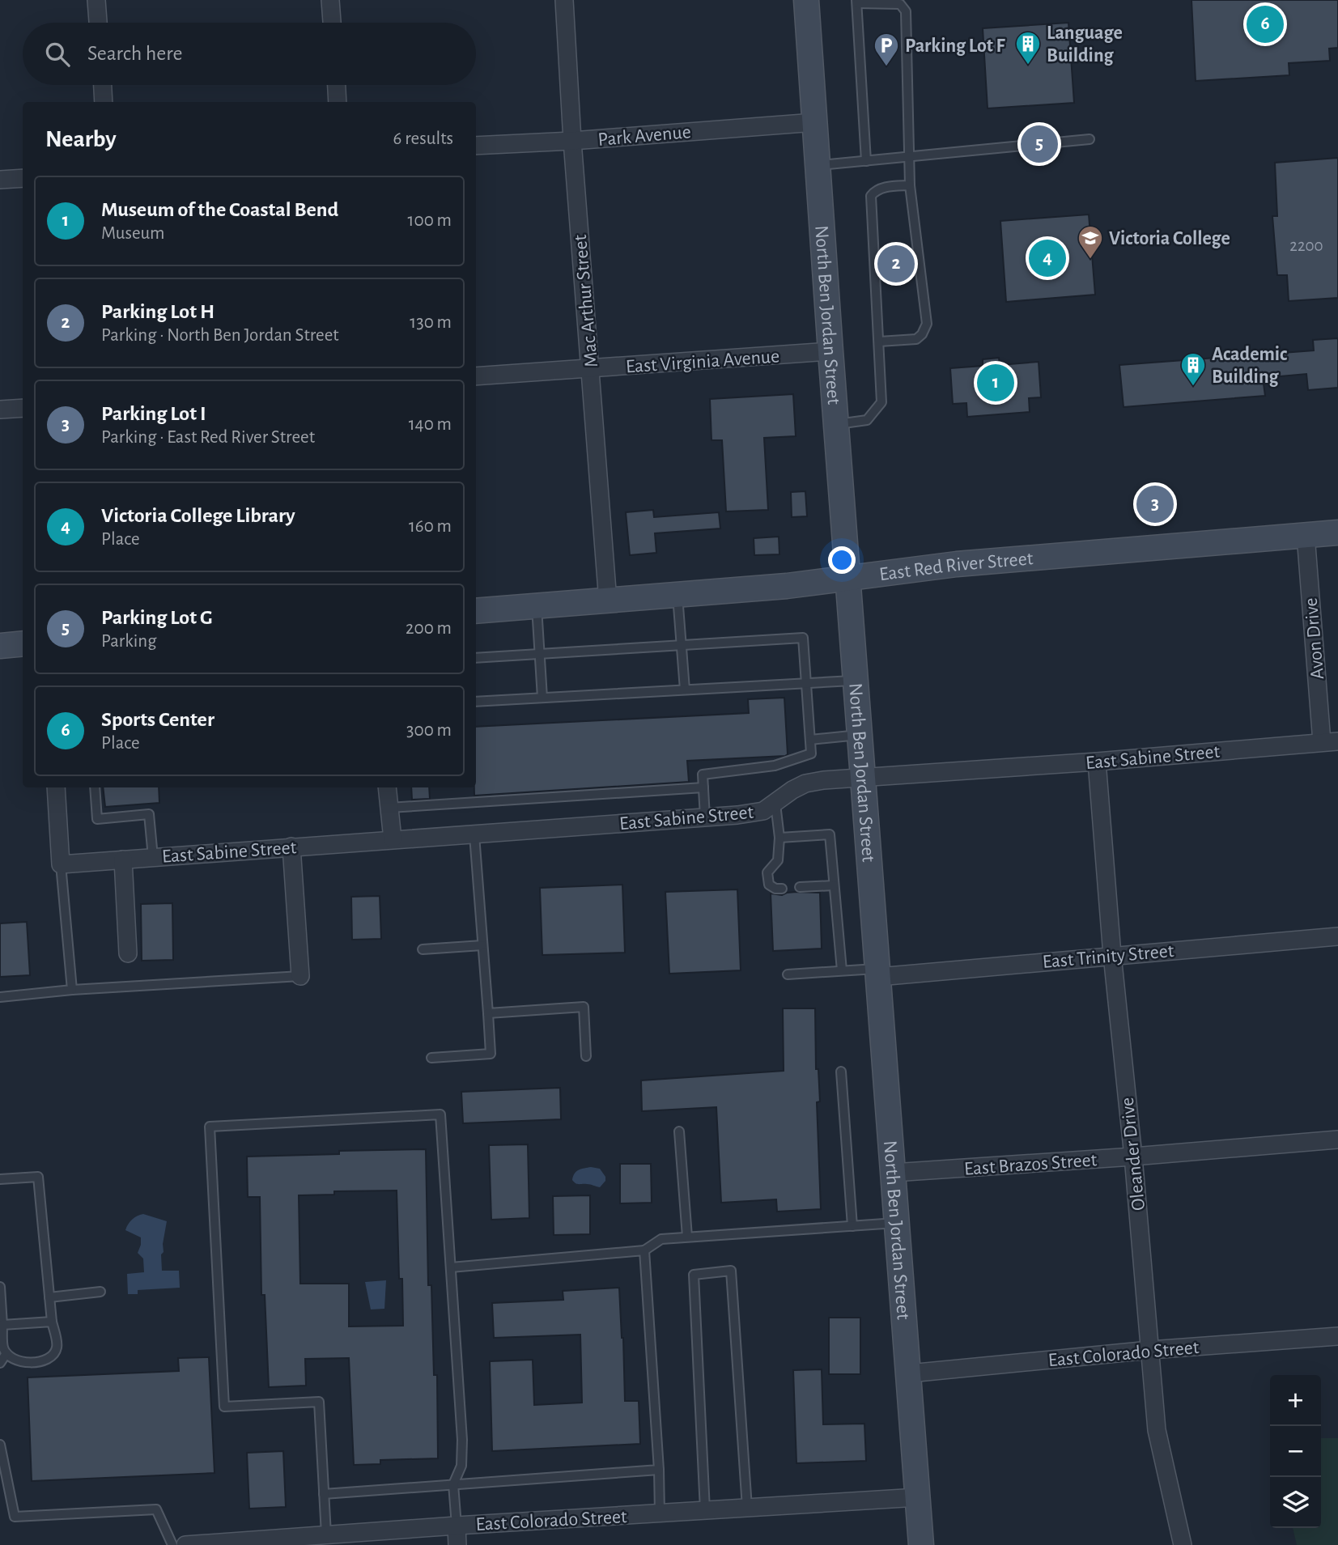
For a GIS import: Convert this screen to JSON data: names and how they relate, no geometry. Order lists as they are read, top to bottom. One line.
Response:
{"streets":{"street":["Park Avenue","Mac Arthur Street","North Ben Jordan Street","East Virginia Avenue","East Red River Street","Avon Drive","East Sabine Street","East Trinity Street","Oleander Drive","East Brazos Street","East Colorado Street"]},"crossings":[["Park Avenue","Mac Arthur Street"],["Park Avenue","North Ben Jordan Street"],["Mac Arthur Street","East Virginia Avenue"],["Mac Arthur Street","East Red River Street"],["North Ben Jordan Street","East Virginia Avenue"],["North Ben Jordan Street","East Red River Street"],["North Ben Jordan Street","East Sabine Street"],["North Ben Jordan Street","East Trinity Street"],["North Ben Jordan Street","East Brazos Street"],["North Ben Jordan Street","East Colorado Street"],["East Red River Street","Avon Drive"],["Avon Drive","East Sabine Street"],["East Sabine Street","Oleander Drive"],["East Trinity Street","Oleander Drive"],["Oleander Drive","East Brazos Street"],["Oleander Drive","East Colorado Street"]],"places":{"building":["Language Building","Academic Building"],"parking":["Parking Lot F"],"school or university":["Victoria College"]},"house_numbers":["2200"],"page":{"pins":["6","5","4","2","1","3"],"search":"Search here","heading":["Nearby","6 results"],"list":[{"mark":"1","name":"Museum of the Coastal Bend","note":"Museum","value":"100 m"},{"mark":"2","name":"Parking Lot H","note":"Parking · North Ben Jordan Street","value":"130 m"},{"mark":"3","name":"Parking Lot I","note":"Parking · East Red River Street","value":"140 m"},{"mark":"4","name":"Victoria College Library","note":"Place","value":"160 m"},{"mark":"5","name":"Parking Lot G","note":"Parking","value":"200 m"},{"mark":"6","name":"Sports Center","note":"Place","value":"300 m"}],"map_buttons":["+","−"]}}
